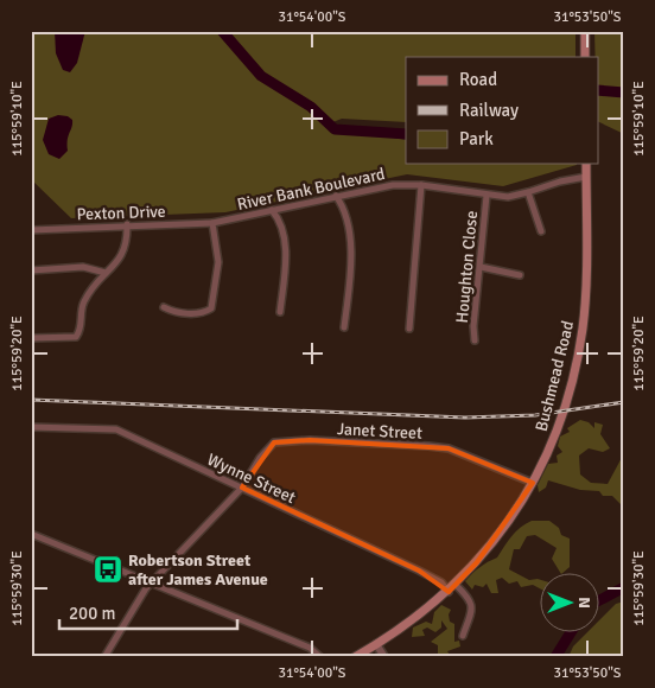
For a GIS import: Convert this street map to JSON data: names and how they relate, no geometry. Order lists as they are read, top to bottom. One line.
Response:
{"streets":{"main road":["Bushmead Road"],"street":["River Bank Boulevard","Pexton Drive","Houghton Close","Janet Street","Wynne Street"]},"crossings":[["River Bank Boulevard","Pexton Drive"],["River Bank Boulevard","Houghton Close"],["River Bank Boulevard","Bushmead Road"],["Bushmead Road","Janet Street"],["Bushmead Road","Wynne Street"],["Janet Street","Wynne Street"]],"places":{"bus stop":["Robertson Street after James Avenue"]},"legend":["Road","Railway","Park"],"scale_bar":"200 m","north":"right","coordinates":["31°54'00\"S","31°53'50\"S","115°59'10\"E","115°59'20\"E","115°59'30\"E"]}
